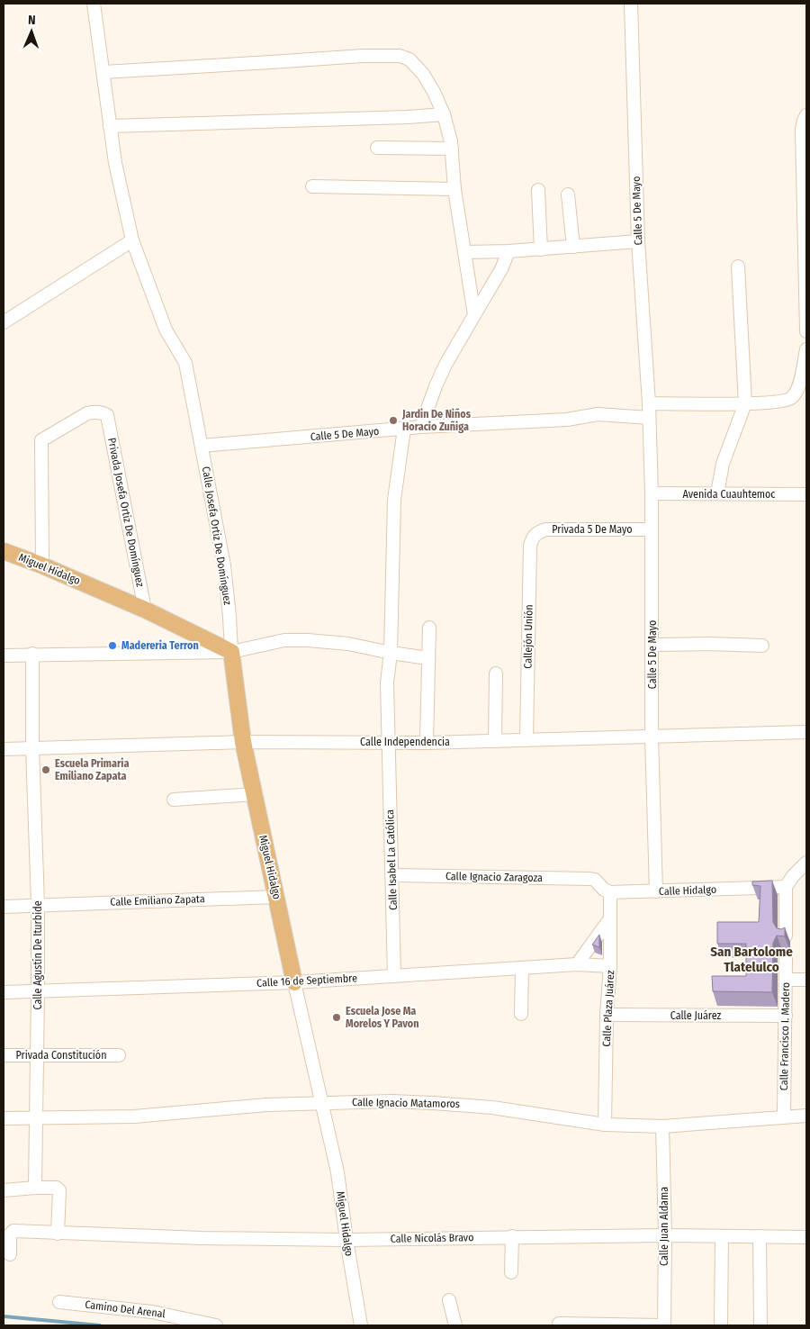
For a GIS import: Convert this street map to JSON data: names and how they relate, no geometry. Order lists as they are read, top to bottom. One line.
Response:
{"streets":{"main road":["Miguel Hidalgo"],"street":["Calle 5 De Mayo","Avenida Cuauhtemoc","Privada Josefa Ortiz De Domínguez","Privada 5 De Mayo","Calle Josefa Ortiz De Domínguez","Callejón Unión","Calle Independencia","Calle Isabel La Católica","Calle Ignacio Zaragoza","Calle Hidalgo","Calle Emiliano Zapata","Calle Agustín De Iturbide","Calle 16 de Septiembre","Calle Plaza Juárez","Calle Juárez","Calle Francisco I. Madero","Privada Constitución","Calle Ignacio Matamoros","Calle Juan Aldama","Calle Nicolás Bravo","Camino Del Arenal"]},"crossings":[["Calle 5 De Mayo","Avenida Cuauhtemoc"],["Calle 5 De Mayo","Privada 5 De Mayo"],["Calle 5 De Mayo","Calle Josefa Ortiz De Domínguez"],["Calle 5 De Mayo","Calle Independencia"],["Calle 5 De Mayo","Calle Isabel La Católica"],["Calle 5 De Mayo","Calle Hidalgo"],["Privada Josefa Ortiz De Domínguez","Miguel Hidalgo"],["Privada 5 De Mayo","Callejón Unión"],["Calle Josefa Ortiz De Domínguez","Miguel Hidalgo"],["Miguel Hidalgo","Calle Independencia"],["Miguel Hidalgo","Calle Emiliano Zapata"],["Miguel Hidalgo","Calle 16 de Septiembre"],["Miguel Hidalgo","Calle Ignacio Matamoros"],["Miguel Hidalgo","Calle Nicolás Bravo"],["Callejón Unión","Calle Independencia"],["Calle Independencia","Calle Isabel La Católica"],["Calle Independencia","Calle Agustín De Iturbide"],["Calle Isabel La Católica","Calle Ignacio Zaragoza"],["Calle Isabel La Católica","Calle 16 de Septiembre"],["Calle Ignacio Zaragoza","Calle Hidalgo"],["Calle Ignacio Zaragoza","Calle Plaza Juárez"],["Calle Hidalgo","Calle Plaza Juárez"],["Calle Emiliano Zapata","Calle Agustín De Iturbide"],["Calle Agustín De Iturbide","Calle 16 de Septiembre"],["Calle Agustín De Iturbide","Privada Constitución"],["Calle Agustín De Iturbide","Calle Ignacio Matamoros"],["Calle 16 de Septiembre","Calle Plaza Juárez"],["Calle Plaza Juárez","Calle Juárez"],["Calle Plaza Juárez","Calle Ignacio Matamoros"],["Calle Juárez","Calle Francisco I. Madero"],["Calle Francisco I. Madero","Calle Ignacio Matamoros"],["Calle Ignacio Matamoros","Calle Juan Aldama"],["Calle Juan Aldama","Calle Nicolás Bravo"]],"districts":["San Bartolome Tlatelulco"],"places":["Jardin De Niños Horacio Zuñiga","Madereria Terron","Escuela Primaria Emiliano Zapata","Escuela Jose Ma Morelos Y Pavon"],"north":"top"}
